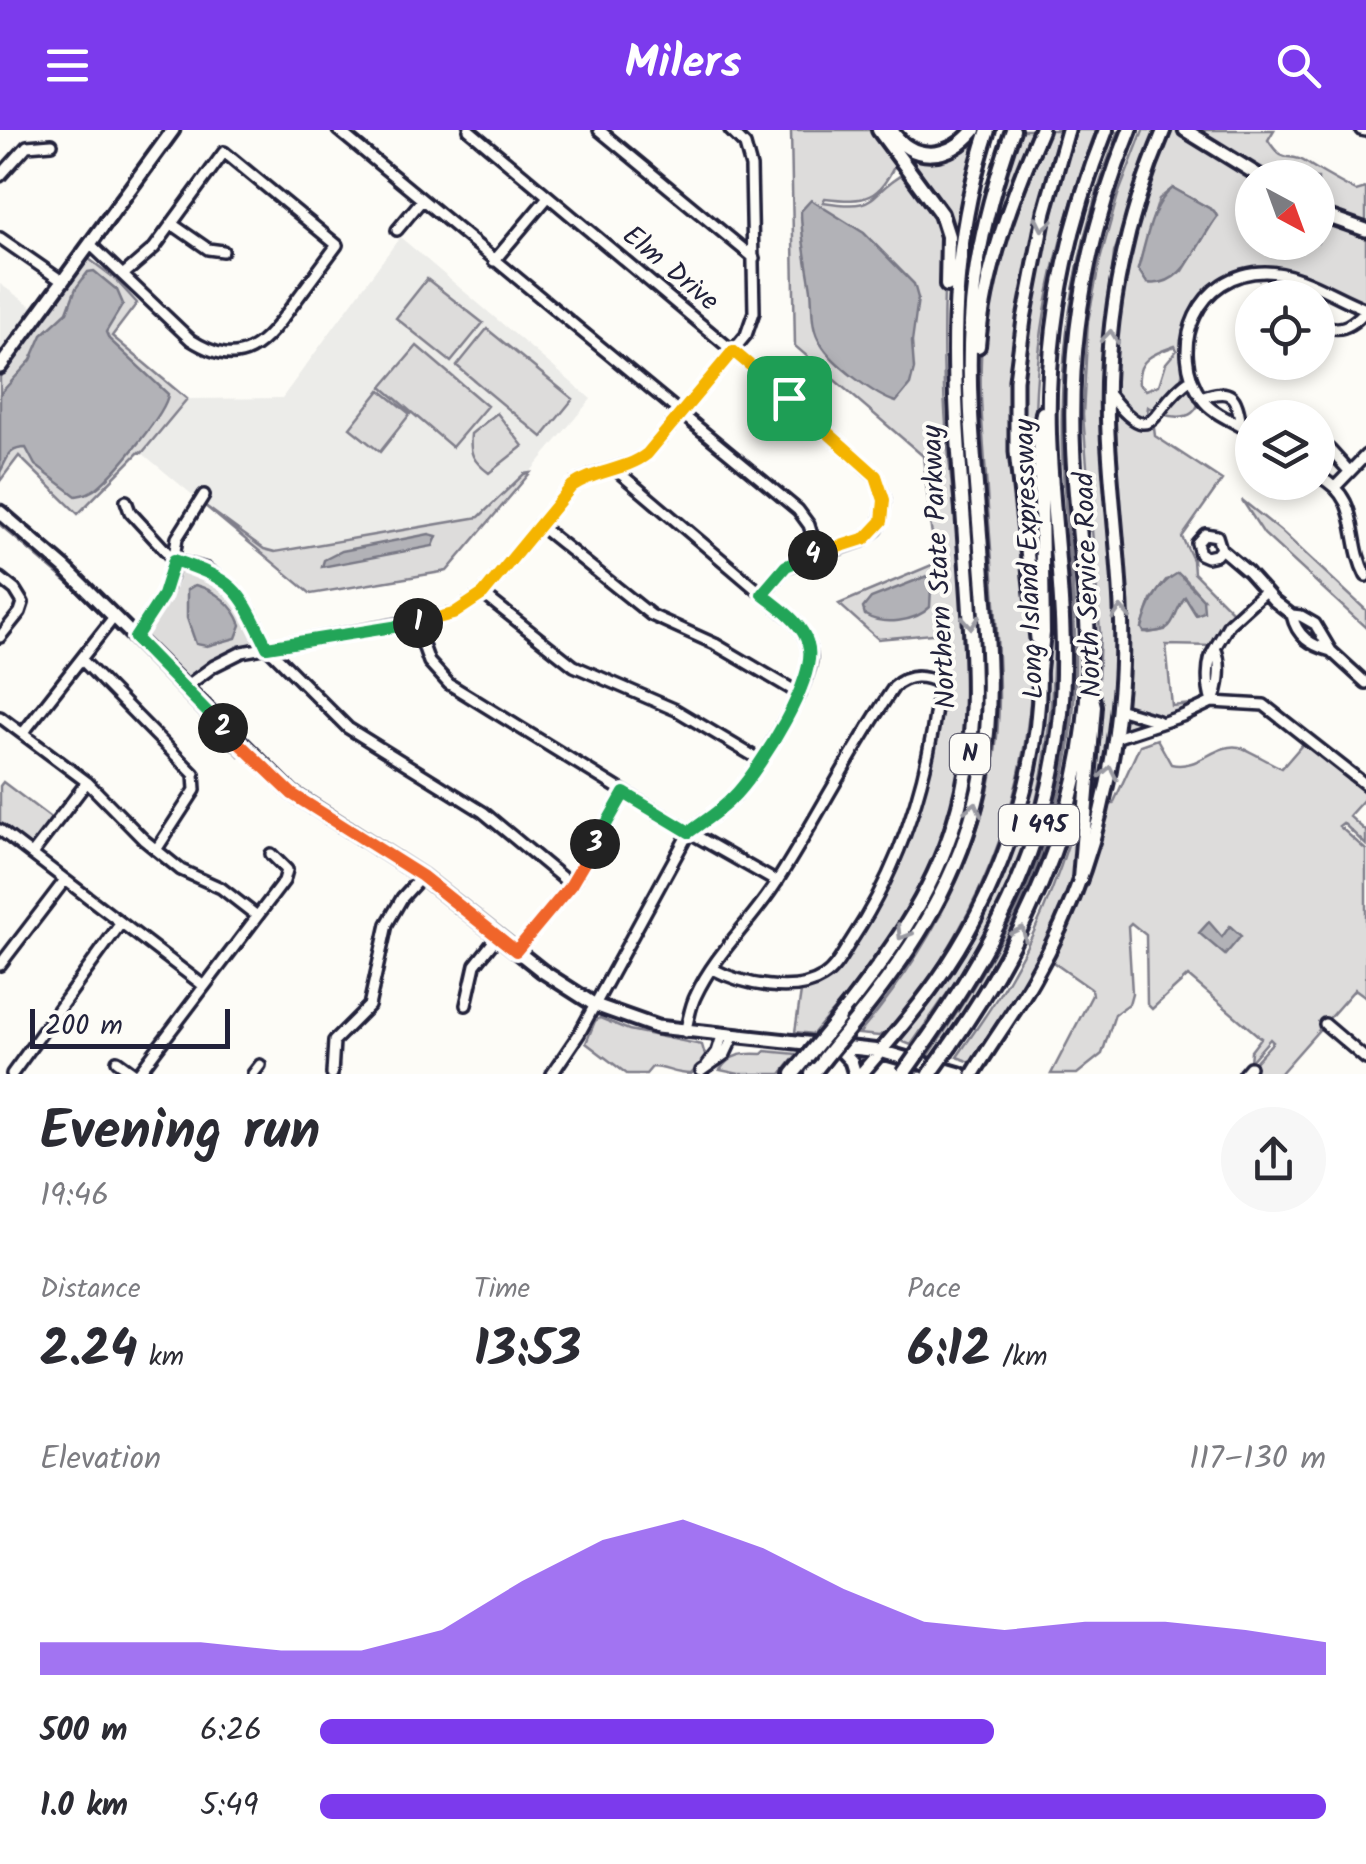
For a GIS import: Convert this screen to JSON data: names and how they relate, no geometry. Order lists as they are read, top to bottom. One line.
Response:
{"streets":{"highway":["Long Island Expressway","Northern State Parkway","N","I 495"],"main road":["North Service Road"],"street":["Elm Drive"]},"scale_bar":"200 m","north":"bottom right","page":{"header":"Milers","pins":["4","1","2","3"],"scale":"200 m","heading":["Evening run","19:46"],"stats":[["Distance","2.24 km"],["Time","13:53"],["Pace","6:12 /km"]],"chart":["Elevation","117–130 m"],"list":[{"name":"500 m","note":"6:26"},{"name":"1.0 km","note":"5:49"}]}}
